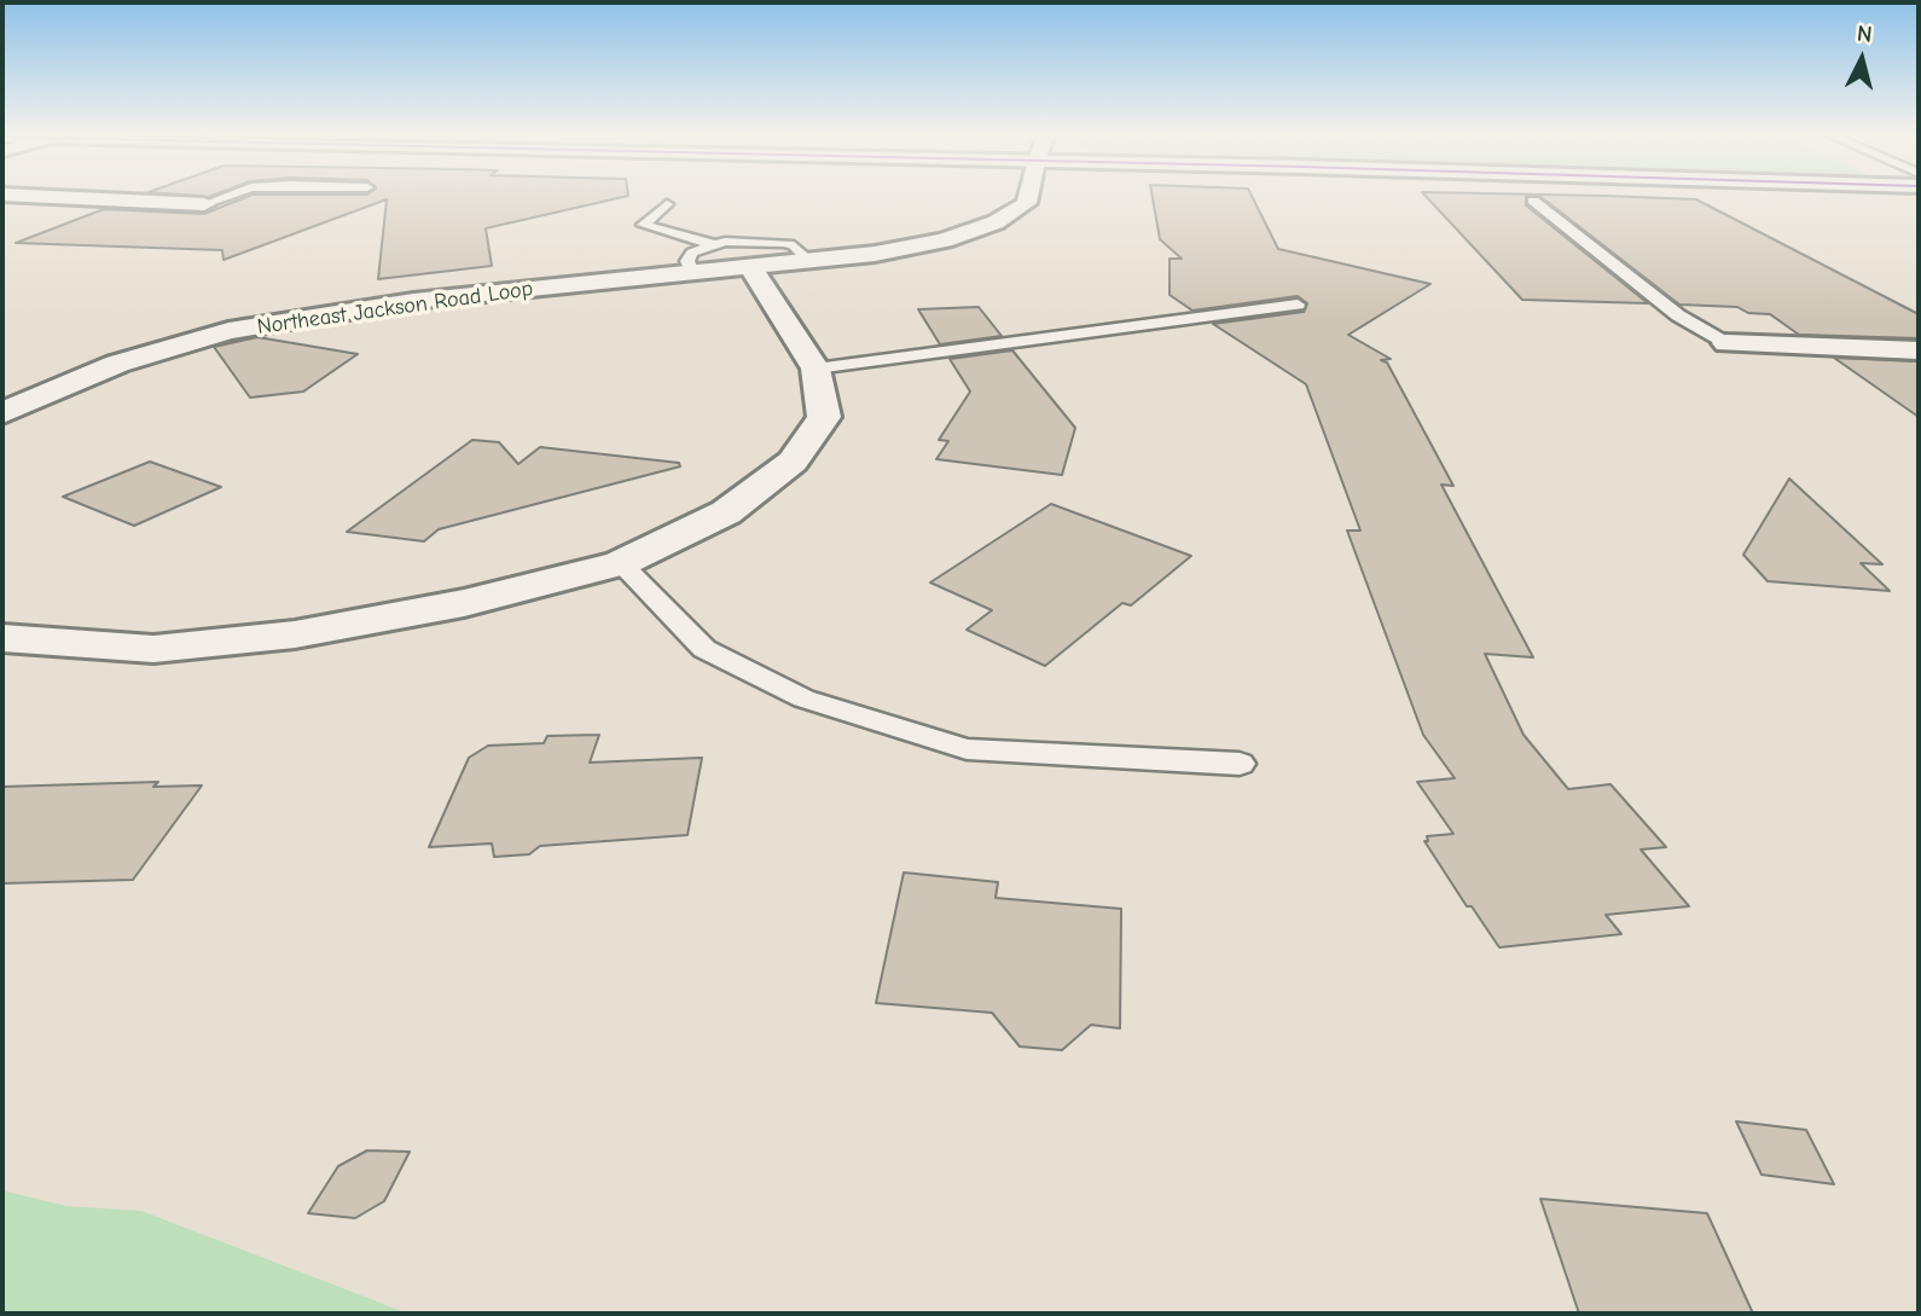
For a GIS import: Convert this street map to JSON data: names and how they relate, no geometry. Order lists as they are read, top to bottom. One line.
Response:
{"streets":{"main road":["Northeast Jackson Road Loop"]},"north":"top"}
